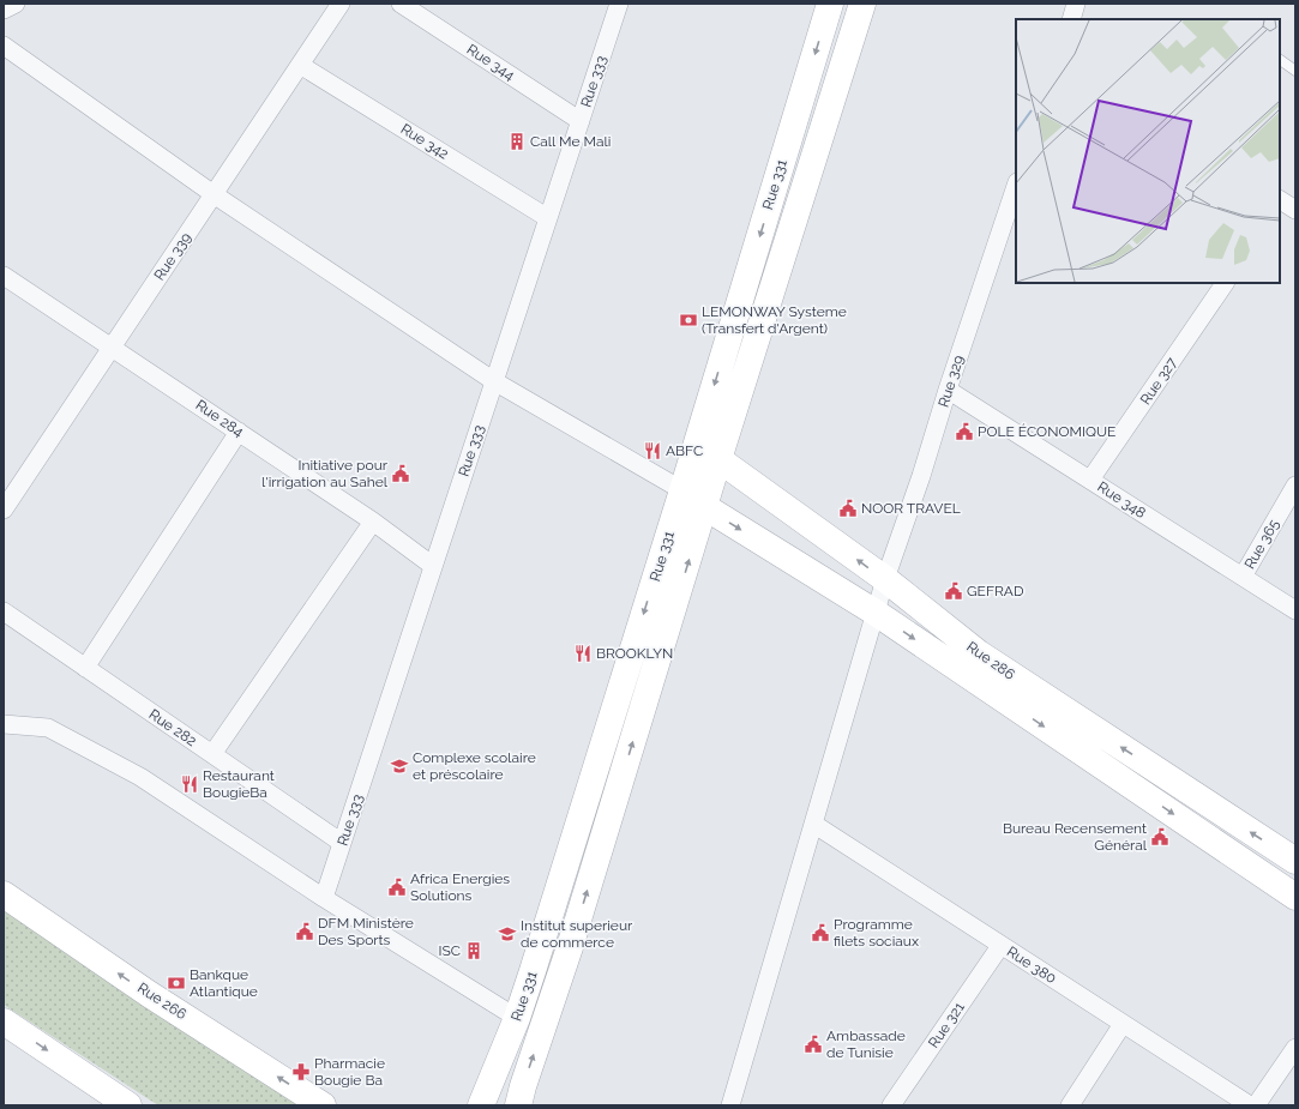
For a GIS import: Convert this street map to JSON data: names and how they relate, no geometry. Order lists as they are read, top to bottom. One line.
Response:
{"streets":{"main road":["Rue 331","Rue 286","Rue 266"],"street":["Rue 344","Rue 333","Rue 342","Rue 339","Rue 329","Rue 327","Rue 284","Rue 348","Rue 365","Rue 282","Rue 380","Rue 321"]},"crossings":[["Rue 344","Rue 333"],["Rue 333","Rue 342"],["Rue 333","Rue 284"],["Rue 333","Rue 282"],["Rue 342","Rue 339"],["Rue 331","Rue 286"],["Rue 339","Rue 284"],["Rue 329","Rue 348"],["Rue 329","Rue 286"],["Rue 329","Rue 380"],["Rue 327","Rue 348"],["Rue 348","Rue 365"],["Rue 380","Rue 321"]],"places":{"building":["Call Me Mali","ISC"],"bank":["LEMONWAY Systeme (Transfert d'Argent)","Bankque Atlantique"],"public building":["POLE ÉCONOMIQUE","Initiative pour l'irrigation au Sahel","NOOR TRAVEL","GEFRAD","Bureau Recensement Général","Africa Energies Solutions","DFM Ministère Des Sports","Programme filets sociaux","Ambassade de Tunisie"],"restaurant":["ABFC","BROOKLYN","Restaurant BougieBa"],"school or university":["Complexe scolaire et préscolaire","Institut superieur de commerce"],"pharmacy":["Pharmacie Bougie Ba"]}}
